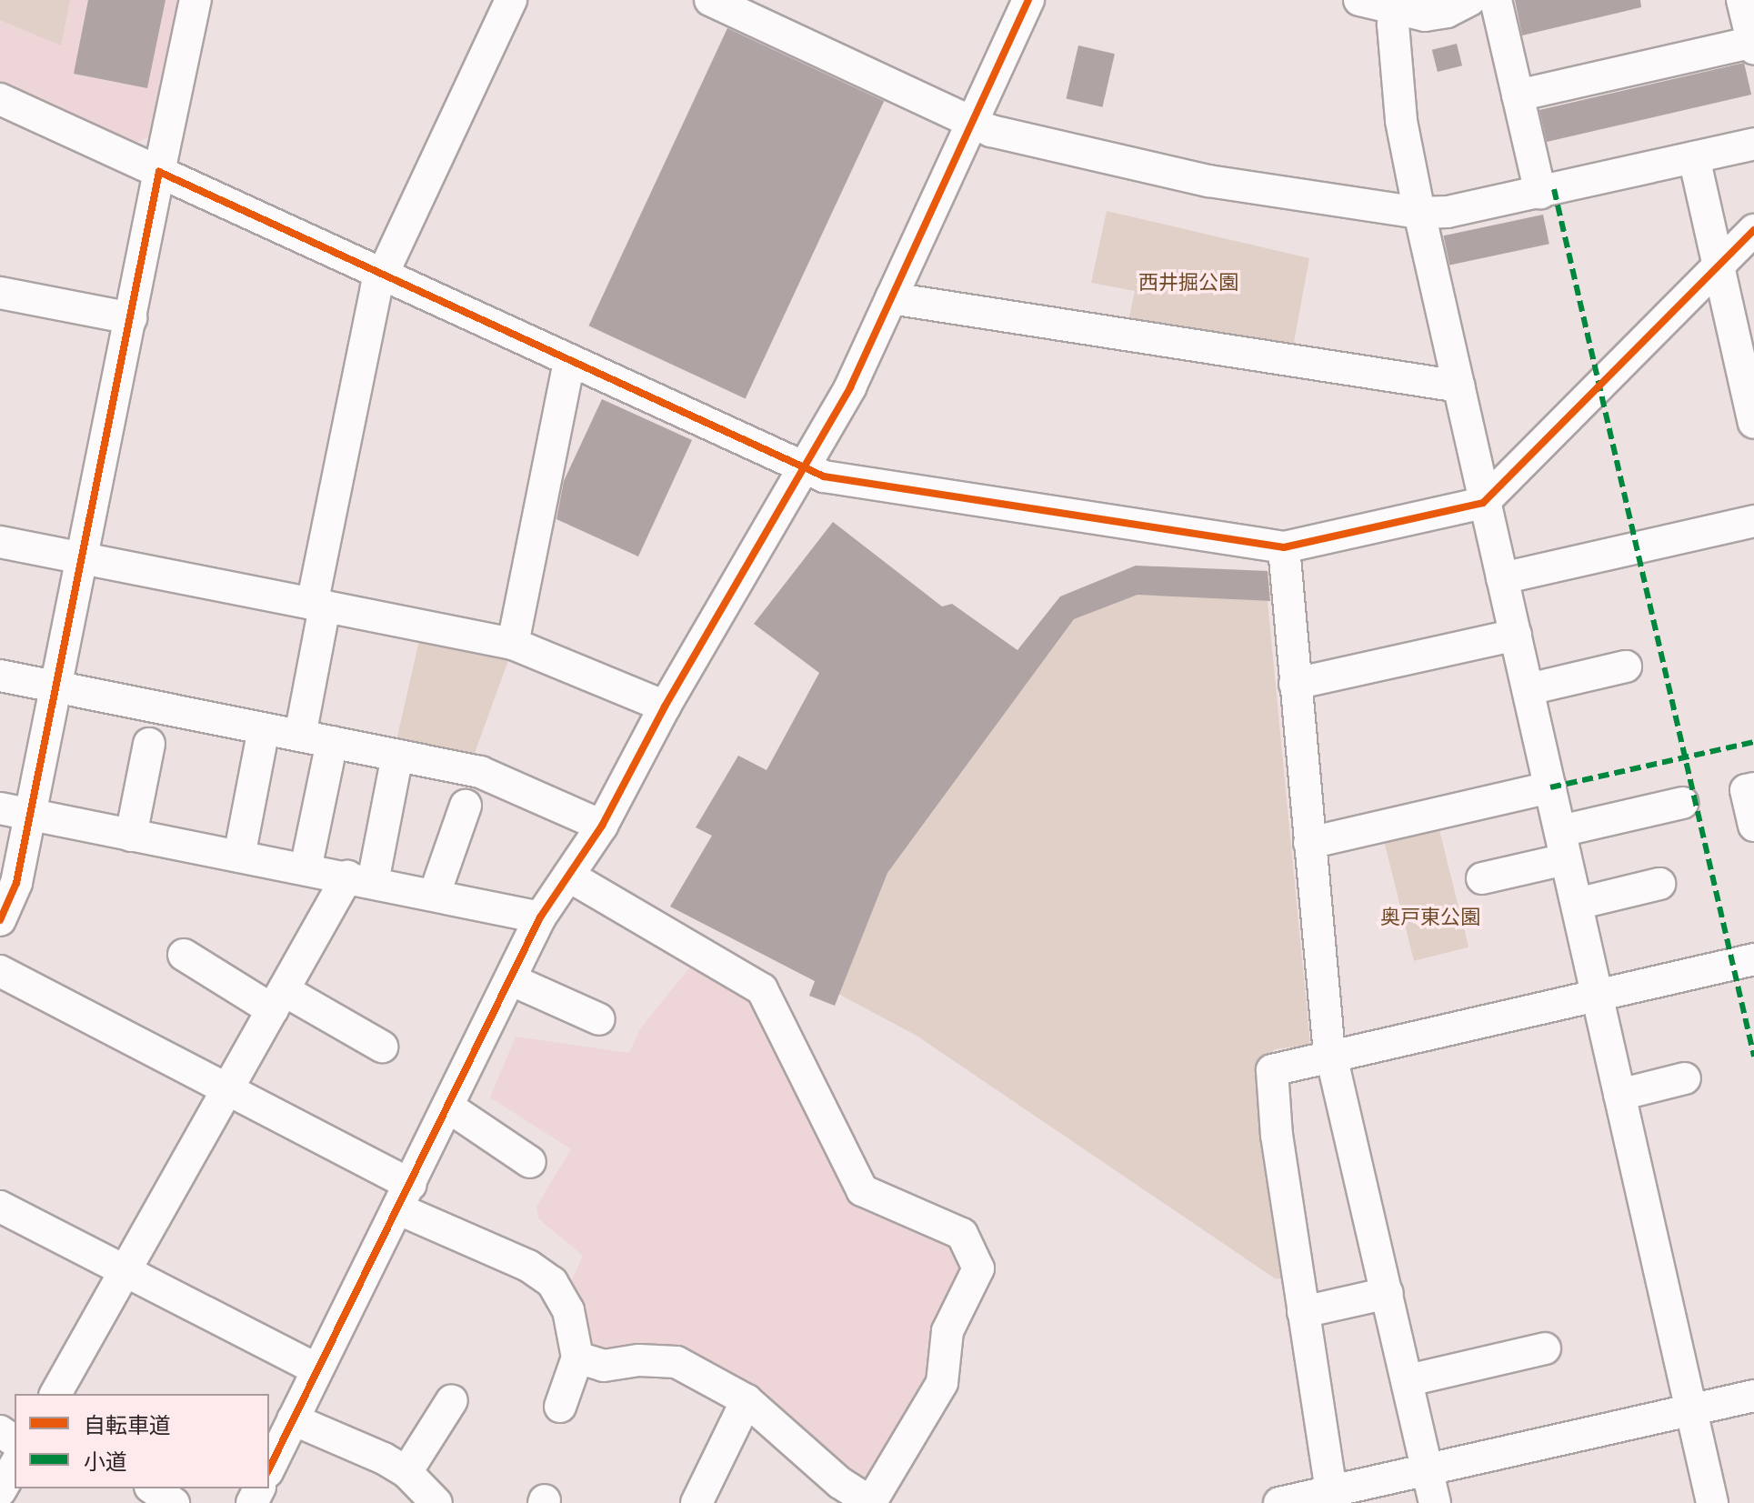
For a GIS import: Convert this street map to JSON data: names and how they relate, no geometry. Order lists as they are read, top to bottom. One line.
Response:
{"parks":["西井掘公園","奥戸東公園"],"legend":["自転車道","小道"]}
